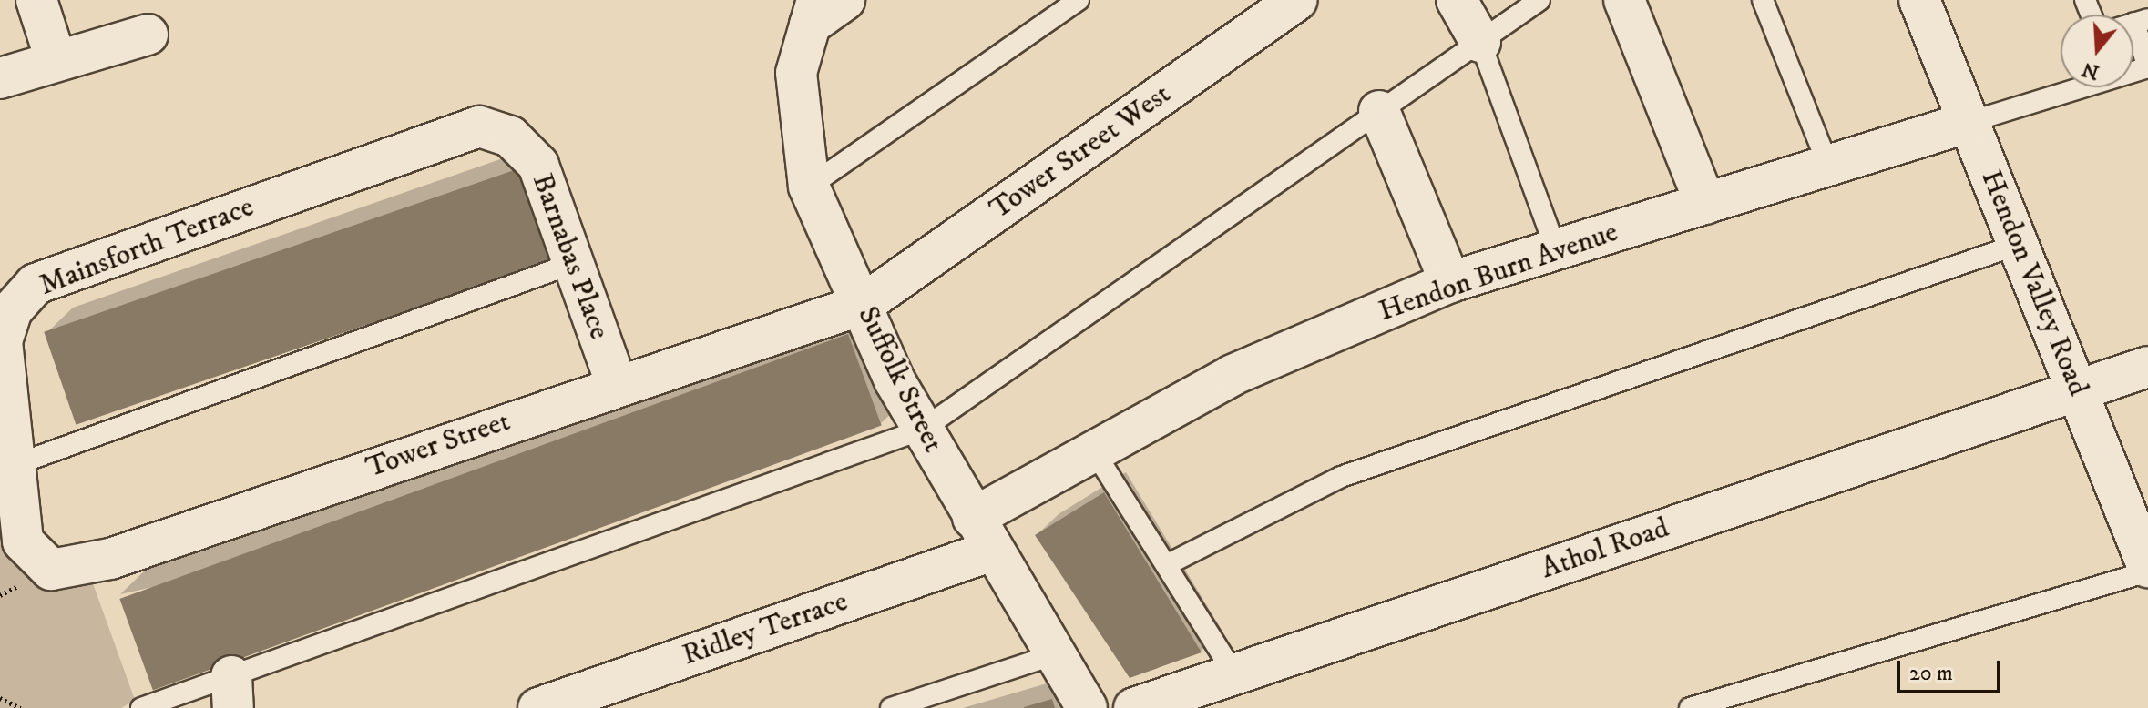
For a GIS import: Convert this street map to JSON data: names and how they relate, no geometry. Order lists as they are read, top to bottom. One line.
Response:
{"streets":{"street":["Tower Street West","Mainsforth Terrace","Barnabas Place","Hendon Burn Avenue","Hendon Valley Road","Suffolk Street","Tower Street","Athol Road","Ridley Terrace"]},"crossings":[["Tower Street West","Suffolk Street"],["Tower Street West","Tower Street"],["Mainsforth Terrace","Barnabas Place"],["Mainsforth Terrace","Tower Street"],["Barnabas Place","Tower Street"],["Hendon Burn Avenue","Hendon Valley Road"],["Hendon Burn Avenue","Suffolk Street"],["Hendon Burn Avenue","Ridley Terrace"],["Hendon Valley Road","Athol Road"],["Suffolk Street","Tower Street"],["Suffolk Street","Ridley Terrace"]],"scale_bar":"20 m","north":"bottom"}
